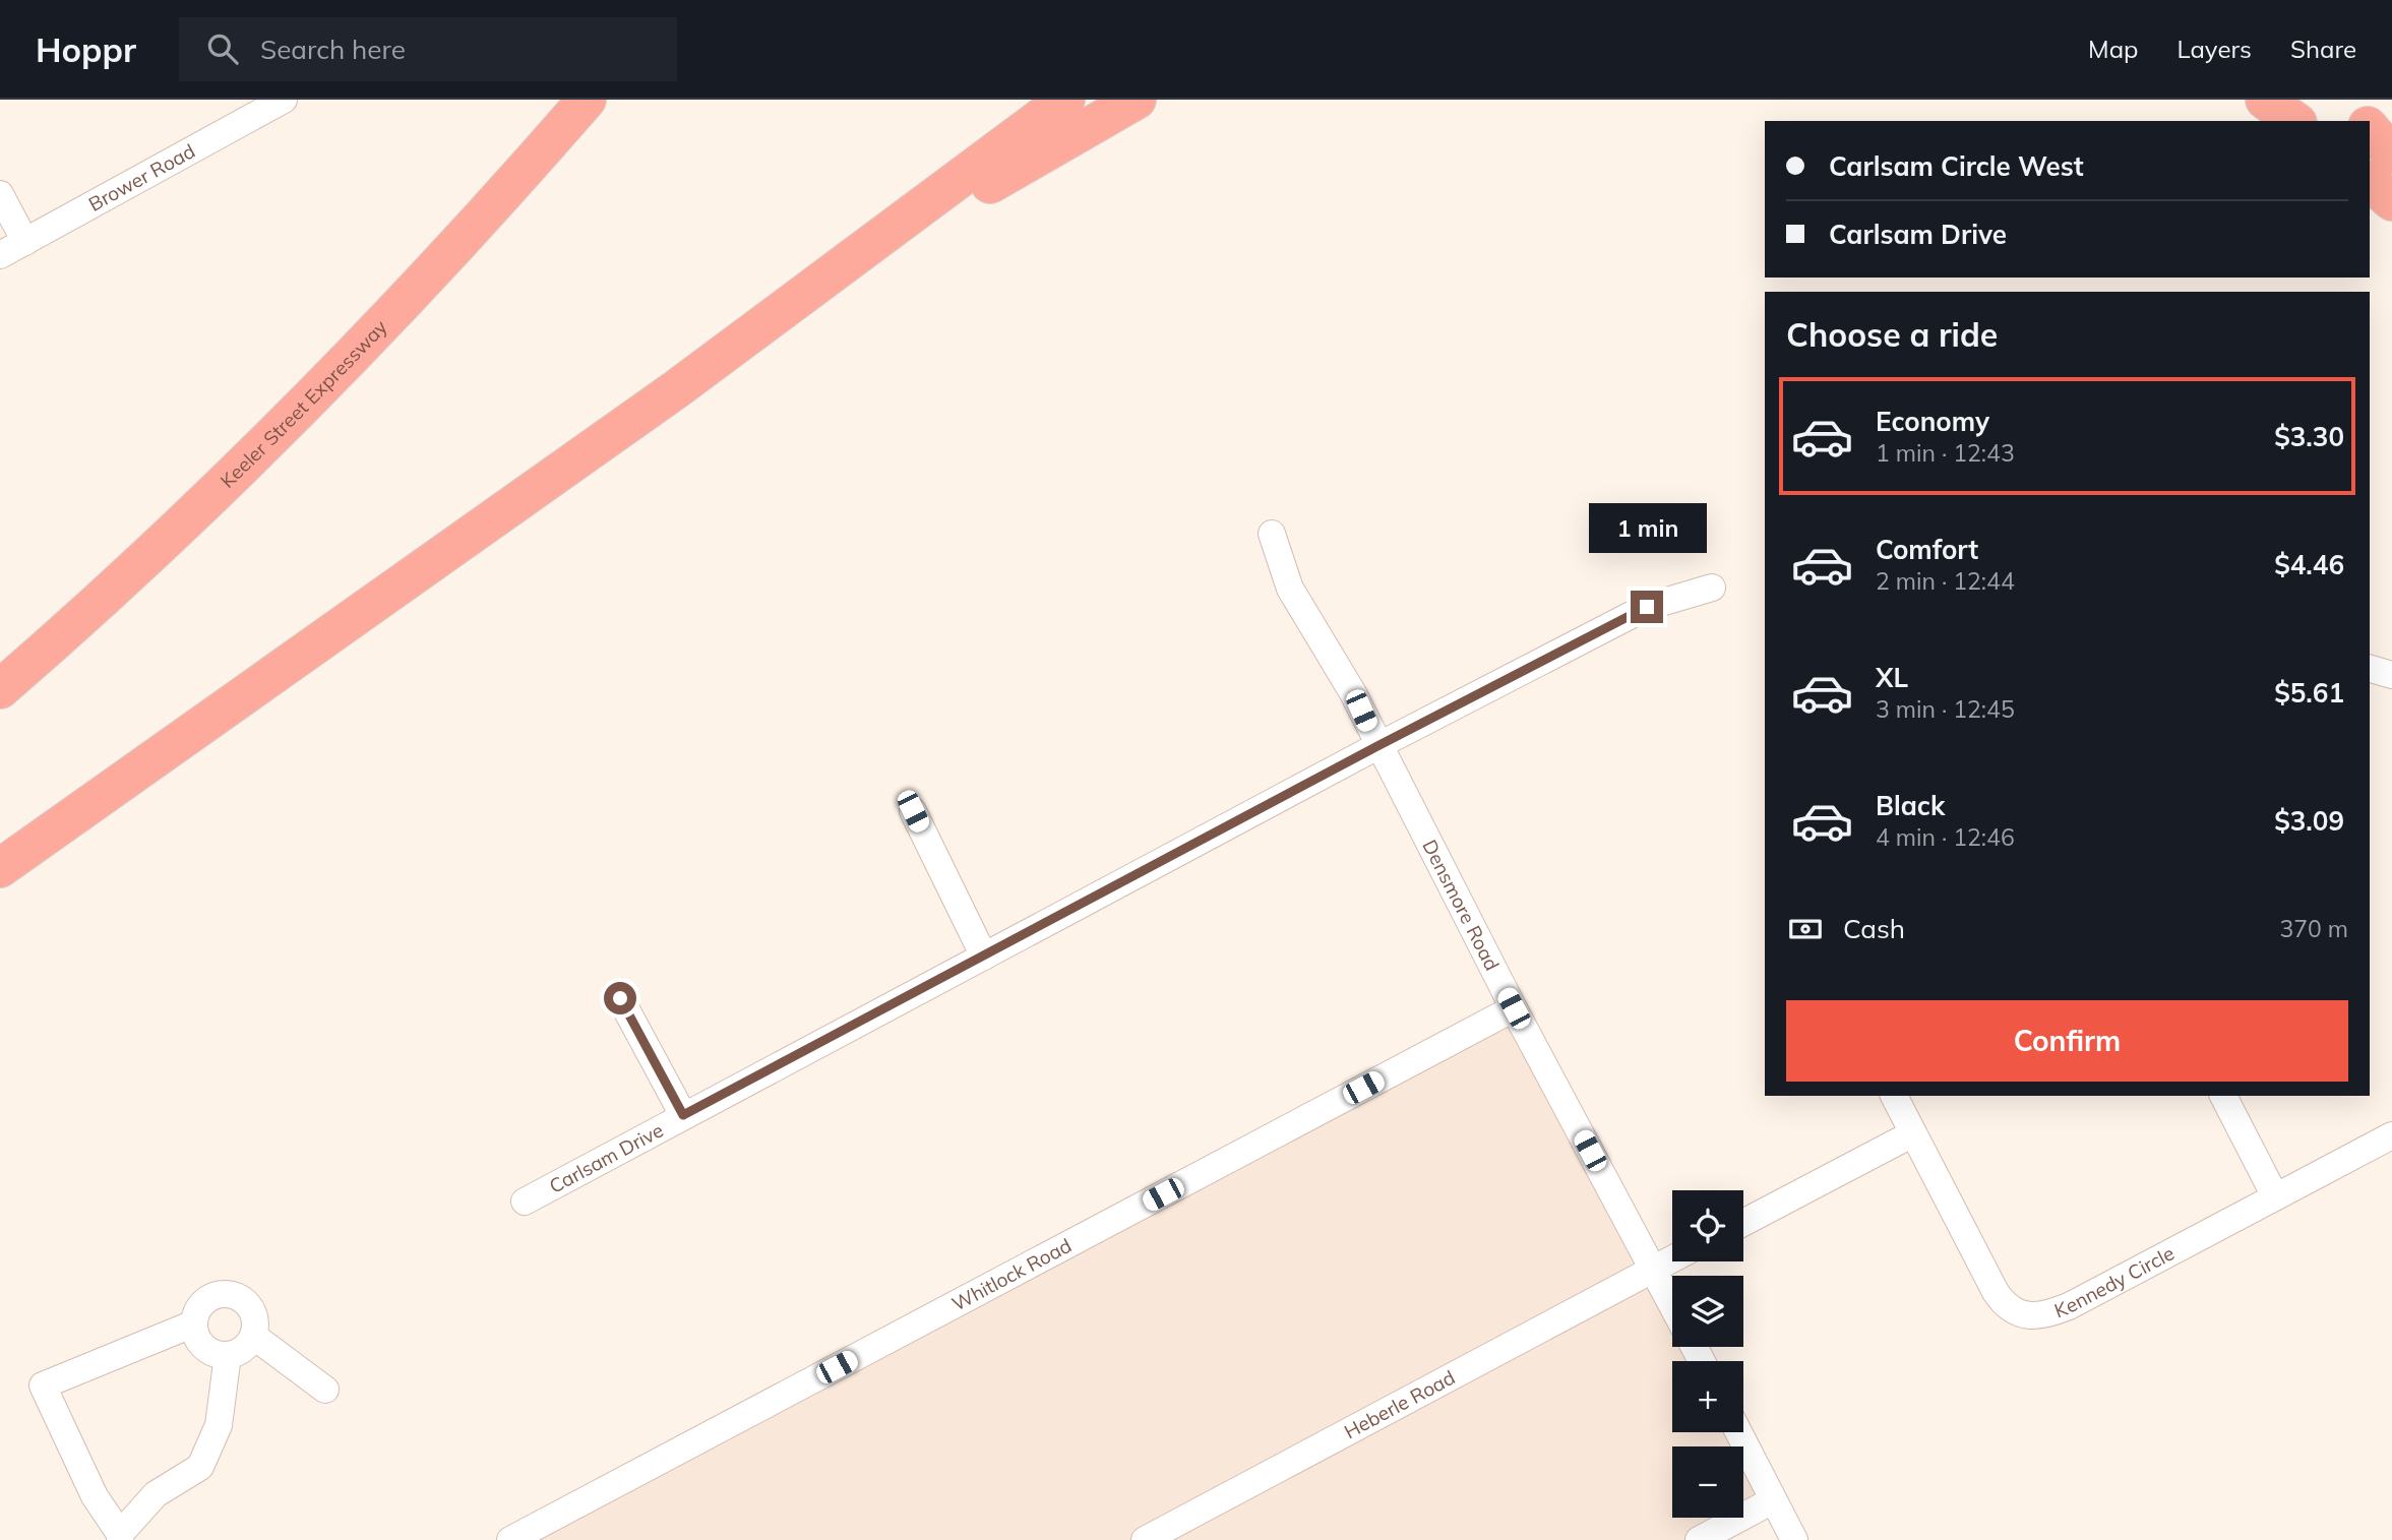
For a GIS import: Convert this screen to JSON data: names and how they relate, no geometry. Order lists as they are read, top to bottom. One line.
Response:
{"streets":{"highway":["Keeler Street Expressway"],"street":["Brower Road","Densmore Road","Carlsam Drive","Whitlock Road","Kennedy Circle","Heberle Road"]},"crossings":[["Densmore Road","Carlsam Drive"],["Densmore Road","Whitlock Road"],["Densmore Road","Heberle Road"]],"page":{"header":"Hoppr","search":"Search here","nav":["Map","Layers","Share"],"banner":["Carlsam Circle West","Carlsam Drive"],"heading":"Choose a ride","list":[{"name":"Economy","note":"1 min · 12:43","value":"$3.30"},{"name":"Comfort","note":"2 min · 12:44","value":"$4.46"},{"name":"XL","note":"3 min · 12:45","value":"$5.61"},{"name":"Black","note":"4 min · 12:46","value":"$3.09"}],"bubble":"1 min","pay":["Cash","370 m"],"buttons":"Confirm","map_buttons":["+","−"]}}
